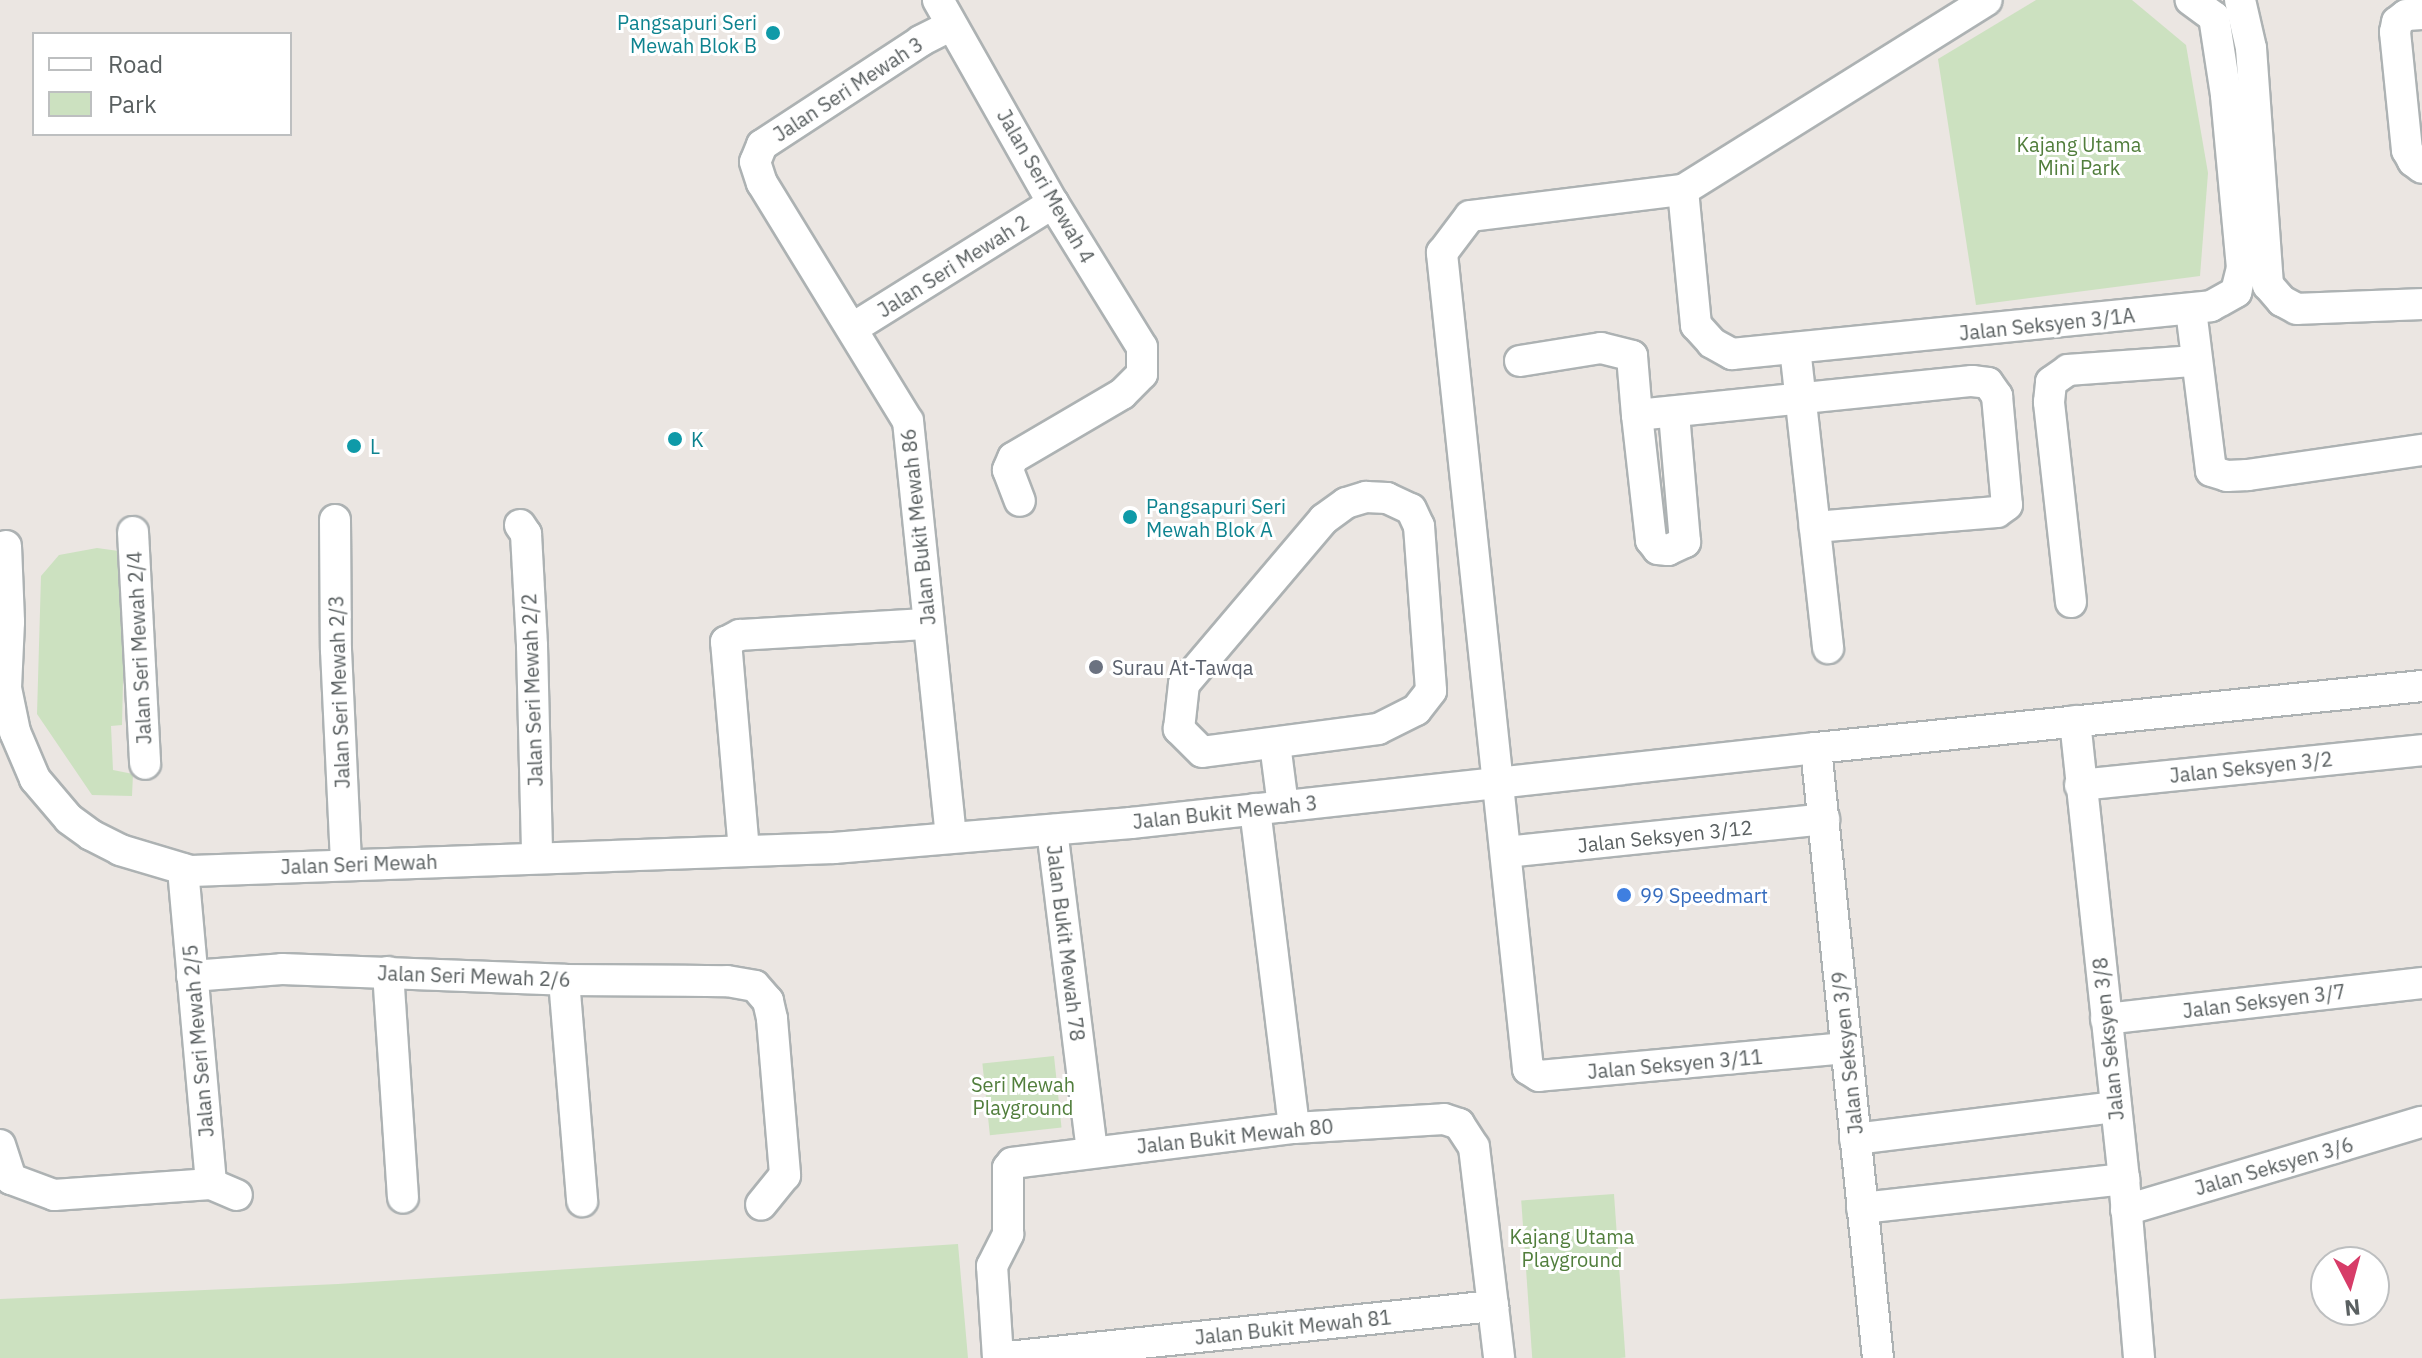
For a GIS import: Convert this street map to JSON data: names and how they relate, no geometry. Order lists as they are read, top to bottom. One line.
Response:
{"streets":{"street":["Jalan Seri Mewah 3","Jalan Seri Mewah 4","Jalan Seri Mewah 2","Jalan Seksyen 3/1A","Jalan Bukit Mewah 86","Jalan Seri Mewah 2/4","Jalan Seri Mewah 2/2","Jalan Seri Mewah 2/3","Jalan Seksyen 3/2","Jalan Bukit Mewah 3","Jalan Seksyen 3/12","Jalan Seri Mewah","Jalan Bukit Mewah 78","Jalan Seri Mewah 2/6","Jalan Seksyen 3/7","Jalan Seksyen 3/8","Jalan Seri Mewah 2/5","Jalan Seksyen 3/9","Jalan Seksyen 3/11","Jalan Bukit Mewah 80","Jalan Seksyen 3/6","Jalan Bukit Mewah 81"]},"crossings":[["Jalan Seri Mewah 3","Jalan Seri Mewah 4"],["Jalan Seri Mewah 3","Jalan Bukit Mewah 86"],["Jalan Seri Mewah 4","Jalan Seri Mewah 2"],["Jalan Seri Mewah 2","Jalan Bukit Mewah 86"],["Jalan Bukit Mewah 86","Jalan Bukit Mewah 3"],["Jalan Bukit Mewah 86","Jalan Seri Mewah"],["Jalan Seri Mewah 2/2","Jalan Seri Mewah"],["Jalan Seri Mewah 2/3","Jalan Seri Mewah"],["Jalan Seksyen 3/2","Jalan Seksyen 3/8"],["Jalan Bukit Mewah 3","Jalan Seri Mewah"],["Jalan Bukit Mewah 3","Jalan Bukit Mewah 78"],["Jalan Bukit Mewah 3","Jalan Seksyen 3/8"],["Jalan Bukit Mewah 3","Jalan Seksyen 3/9"],["Jalan Seksyen 3/12","Jalan Seksyen 3/9"],["Jalan Seksyen 3/12","Jalan Seksyen 3/11"],["Jalan Seri Mewah","Jalan Seri Mewah 2/5"],["Jalan Bukit Mewah 78","Jalan Bukit Mewah 80"],["Jalan Seri Mewah 2/6","Jalan Seri Mewah 2/5"],["Jalan Seksyen 3/7","Jalan Seksyen 3/8"],["Jalan Seksyen 3/8","Jalan Seksyen 3/6"],["Jalan Seksyen 3/9","Jalan Seksyen 3/11"],["Jalan Bukit Mewah 80","Jalan Bukit Mewah 81"]],"parks":["Kajang Utama Mini Park","Seri Mewah Playground","Kajang Utama Playground"],"places":["Pangsapuri Seri Mewah Blok B","K","L","Pangsapuri Seri Mewah Blok A","Surau At-Tawqa","99 Speedmart"],"legend":["Road","Park"],"north":"bottom"}
